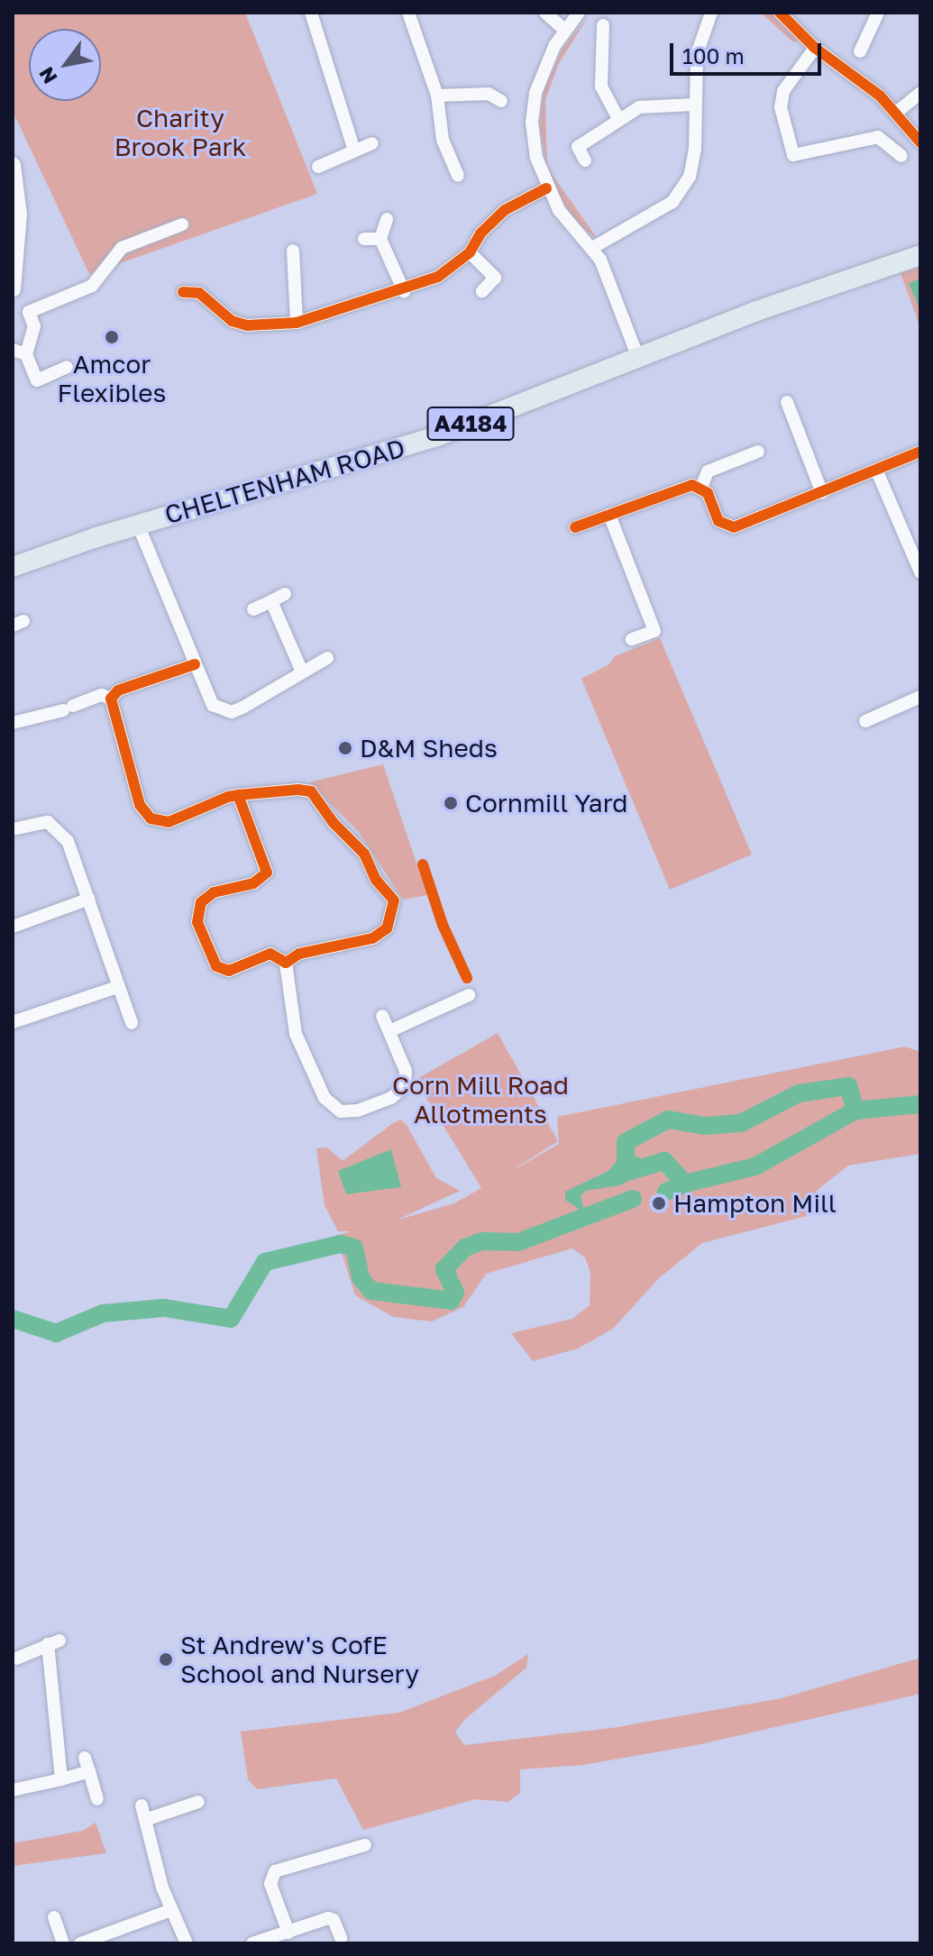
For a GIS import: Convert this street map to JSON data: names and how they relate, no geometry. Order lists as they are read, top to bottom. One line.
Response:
{"streets":{"main road":["A4184","CHELTENHAM ROAD"]},"parks":["Charity Brook Park","Corn Mill Road Allotments"],"places":["Amcor Flexibles","D&M Sheds","Cornmill Yard","Hampton Mill","St Andrew's CofE School and Nursery"],"scale_bar":"100 m","north":"bottom left"}
